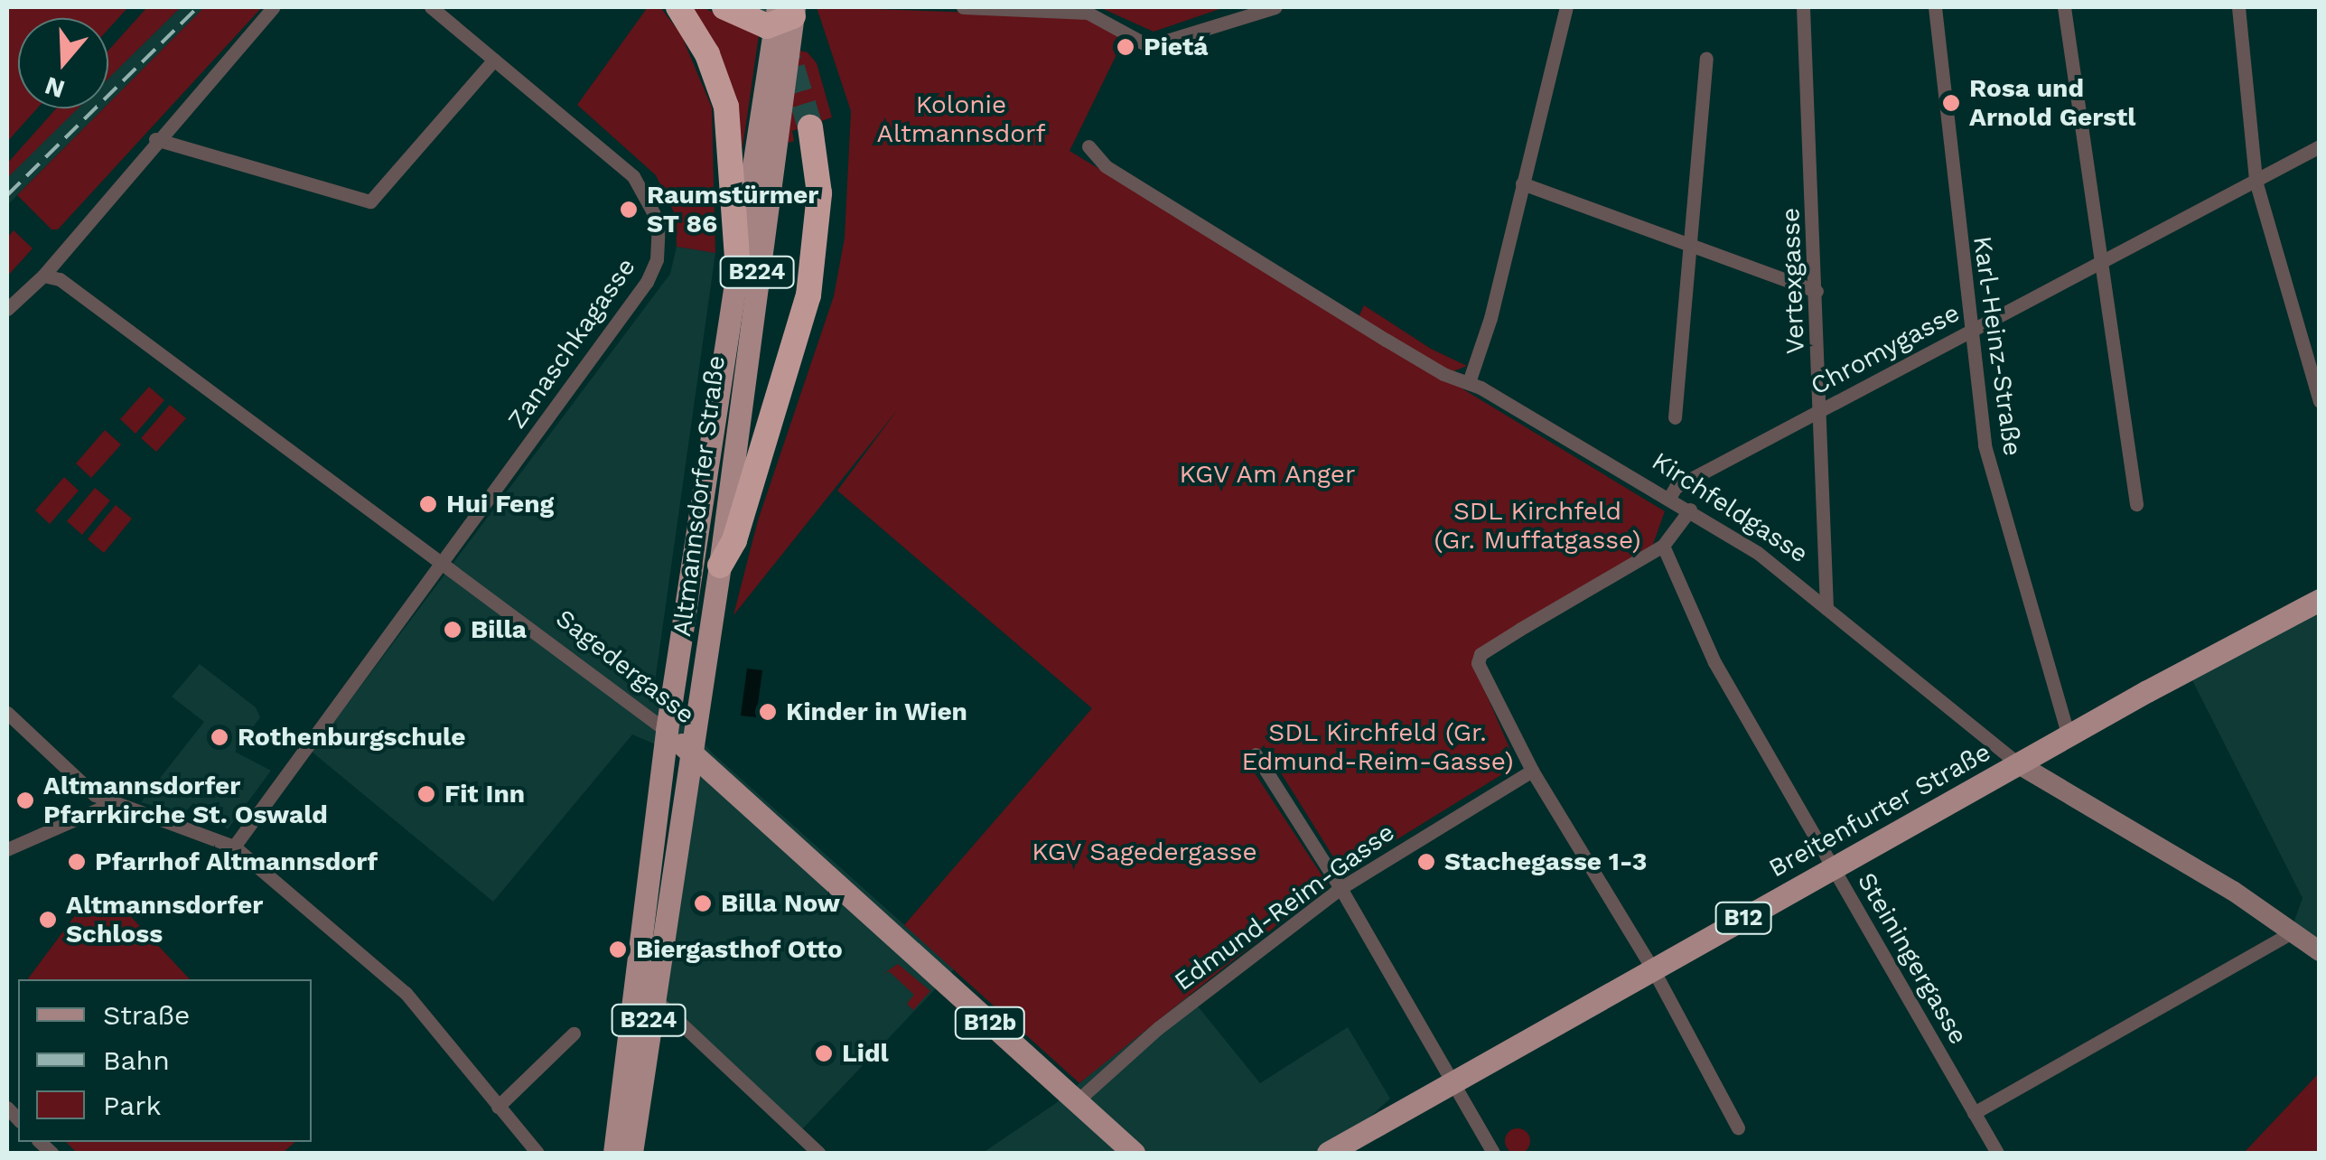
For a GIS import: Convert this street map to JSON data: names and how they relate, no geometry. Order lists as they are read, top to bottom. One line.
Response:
{"streets":{"main road":["B224","Altmannsdorfer Straße","Sagedergasse","Breitenfurter Straße","B12","B12b"],"street":["Vertexgasse","Zanaschkagasse","Karl-Heinz-Straße","Chromygasse","Kirchfeldgasse","Edmund-Reim-Gasse","Steiningergasse"]},"crossings":[["Vertexgasse","Chromygasse"],["Vertexgasse","Kirchfeldgasse"],["Zanaschkagasse","Sagedergasse"],["Karl-Heinz-Straße","Chromygasse"],["Karl-Heinz-Straße","Breitenfurter Straße"],["Chromygasse","Kirchfeldgasse"],["Altmannsdorfer Straße","Sagedergasse"],["Kirchfeldgasse","Breitenfurter Straße"],["Sagedergasse","Edmund-Reim-Gasse"],["Breitenfurter Straße","Steiningergasse"]],"parks":["Kolonie Altmannsdorf","KGV Am Anger","SDL Kirchfeld (Gr. Muffatgasse)","SDL Kirchfeld (Gr. Edmund-Reim-Gasse)","KGV Sagedergasse"],"places":["Pietá","Rosa und Arnold Gerstl","Raumstürmer ST 86","Hui Feng","Billa","Kinder in Wien","Rothenburgschule","Fit Inn","Altmannsdorfer Pfarrkirche St. Oswald","Pfarrhof Altmannsdorf","Stachegasse 1-3","Billa Now","Altmannsdorfer Schloss","Biergasthof Otto","Lidl"],"legend":["Straße","Bahn","Park"],"north":"bottom"}
